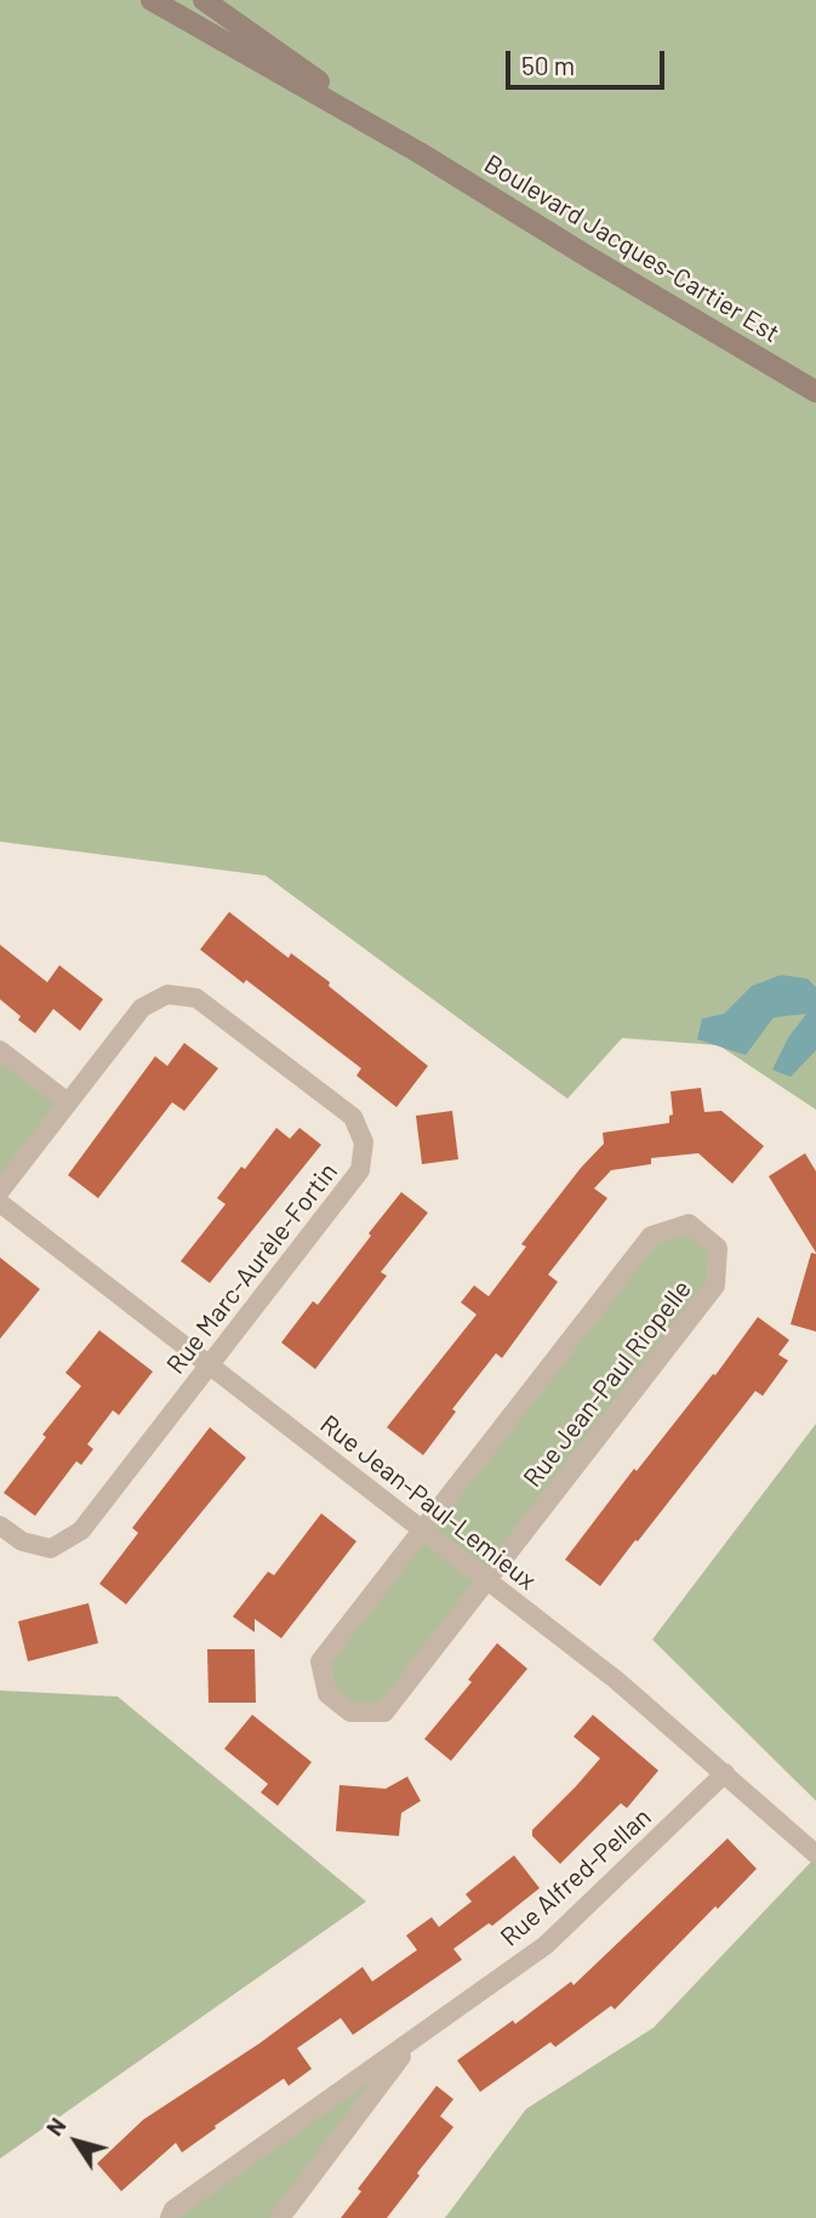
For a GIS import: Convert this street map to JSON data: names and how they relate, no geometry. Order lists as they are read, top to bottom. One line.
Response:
{"streets":{"main road":["Boulevard Jacques-Cartier Est"],"street":["Rue Marc-Aurèle-Fortin","Rue Jean-Paul Riopelle","Rue Jean-Paul-Lemieux","Rue Alfred-Pellan"]},"crossings":[["Rue Marc-Aurèle-Fortin","Rue Jean-Paul-Lemieux"],["Rue Jean-Paul Riopelle","Rue Jean-Paul-Lemieux"],["Rue Jean-Paul-Lemieux","Rue Alfred-Pellan"]],"scale_bar":"50 m","north":"top left"}
